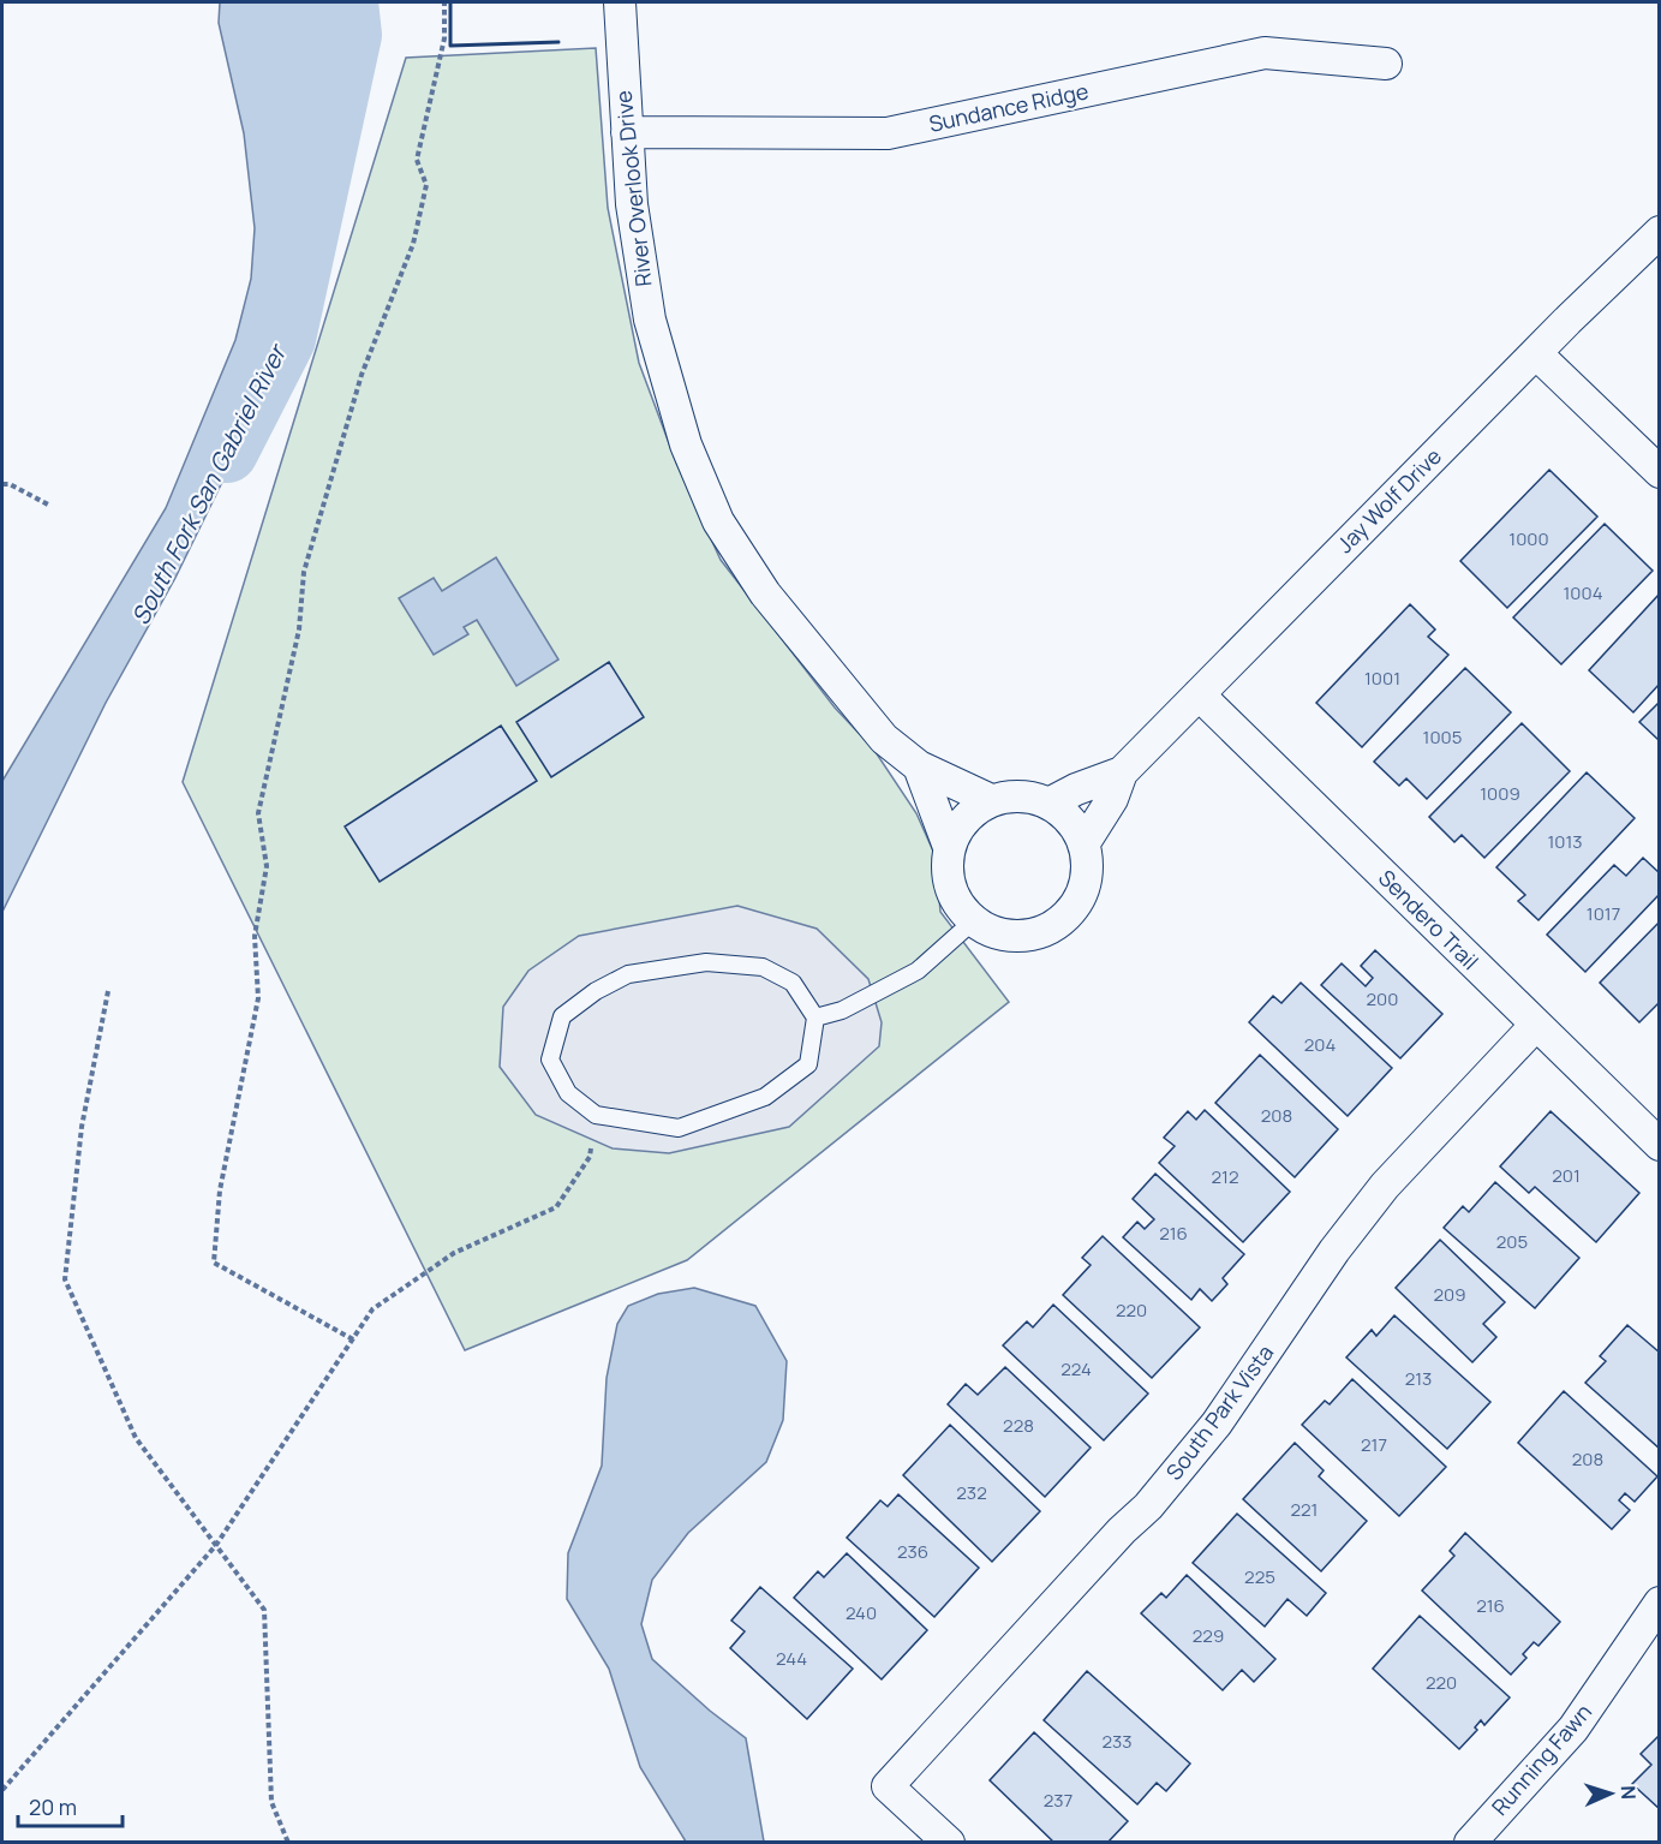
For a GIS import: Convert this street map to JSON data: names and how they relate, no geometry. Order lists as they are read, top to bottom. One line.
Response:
{"streets":{"street":["Sundance Ridge","River Overlook Drive","Jay Wolf Drive","Sendero Trail","South Park Vista","Running Fawn"]},"crossings":[["Sundance Ridge","River Overlook Drive"],["River Overlook Drive","Jay Wolf Drive"],["Jay Wolf Drive","Sendero Trail"],["Sendero Trail","South Park Vista"]],"water":["South Fork San Gabriel River"],"house_numbers":["1000","1004","1001","1005","1009","1013","1017","200","204","208","201","212","216","205","209","220","224","213","228","217","208","232","221","236","225","216","240","229","244","220","233","237"],"scale_bar":"20 m","north":"right"}
